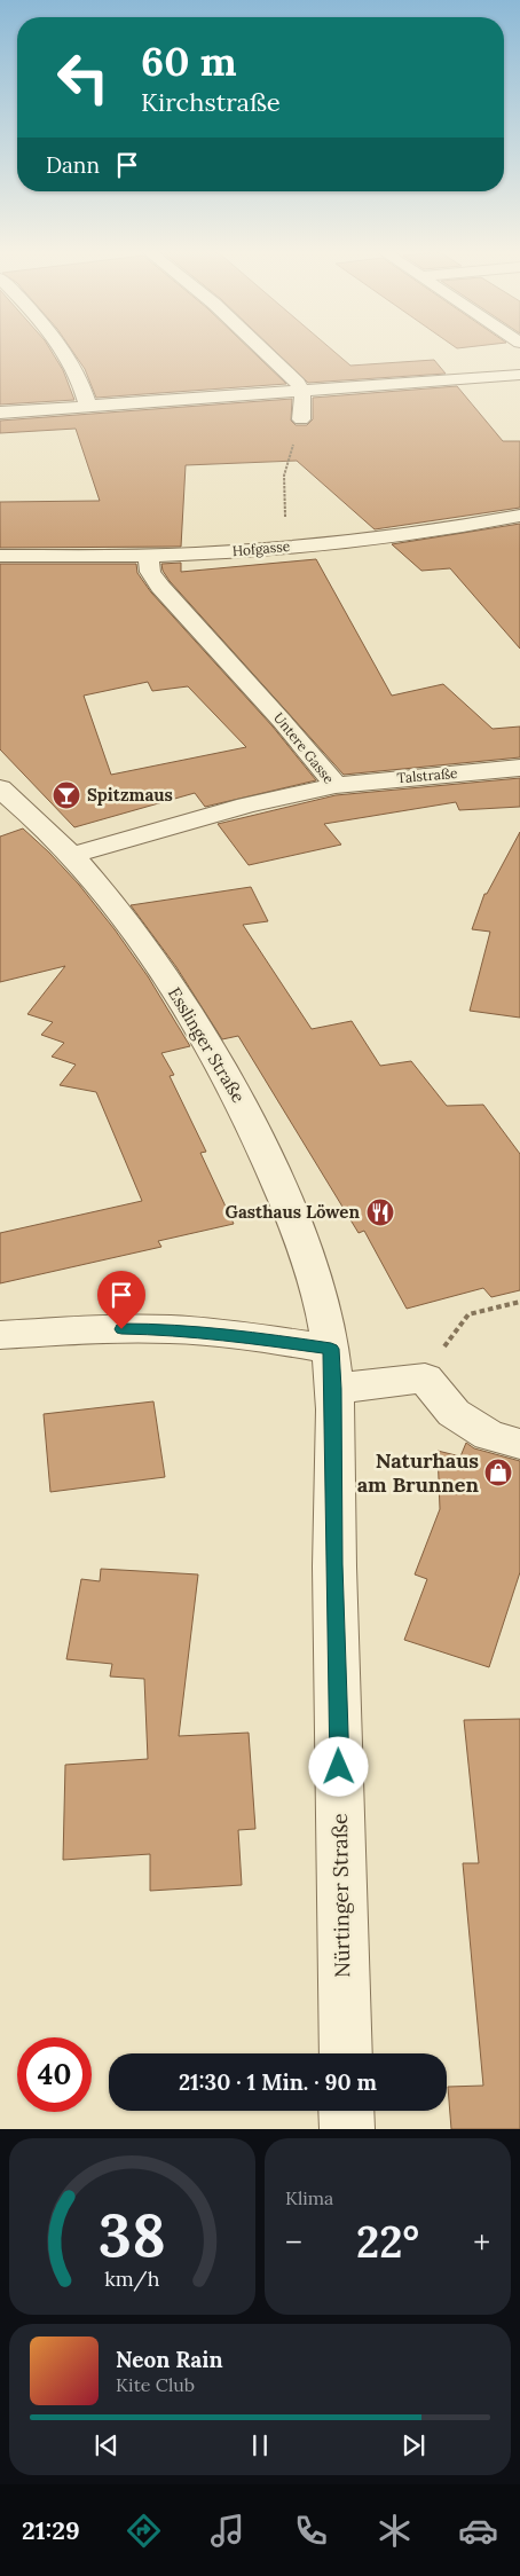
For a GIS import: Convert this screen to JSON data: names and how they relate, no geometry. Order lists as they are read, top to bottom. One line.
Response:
{"streets":{"street":["Hofgasse","Untere Gasse","Talstraße","Esslinger Straße","Nürtinger Straße"]},"crossings":[["Hofgasse","Untere Gasse"],["Untere Gasse","Talstraße"],["Untere Gasse","Esslinger Straße"],["Esslinger Straße","Nürtinger Straße"]],"places":{"bar":["Spitzmaus"],"restaurant":["Gasthaus Löwen"],"shop":["Naturhaus am Brunnen"]},"page":{"turn":["60 m","Kirchstraße"],"then":"Dann","limit":"40","trip":"21:30 · 1 Min. · 90 m","tile":"Klima","heat":["−","22°","+"],"song":["Neon Rain","Kite Club"],"tabs":"21:29","gauge":["38","km/h"]}}
